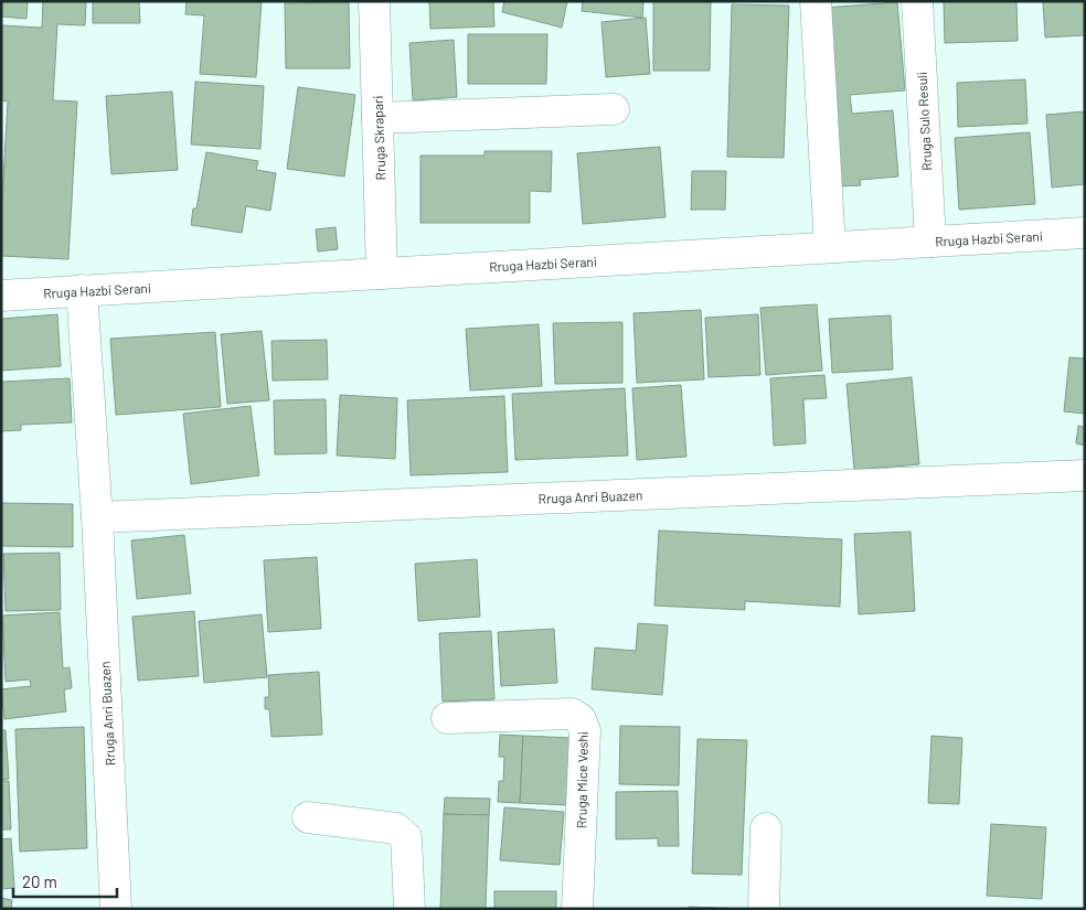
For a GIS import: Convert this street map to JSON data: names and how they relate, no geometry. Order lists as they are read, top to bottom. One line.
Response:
{"streets":{"street":["Rruga Sulo Resuli","Rruga Skrapari","Rruga Hazbi Serani","Rruga Anri Buazen","Rruga Mice Veshi"]},"crossings":[["Rruga Sulo Resuli","Rruga Hazbi Serani"],["Rruga Skrapari","Rruga Hazbi Serani"],["Rruga Hazbi Serani","Rruga Anri Buazen"]],"scale_bar":"20 m"}
